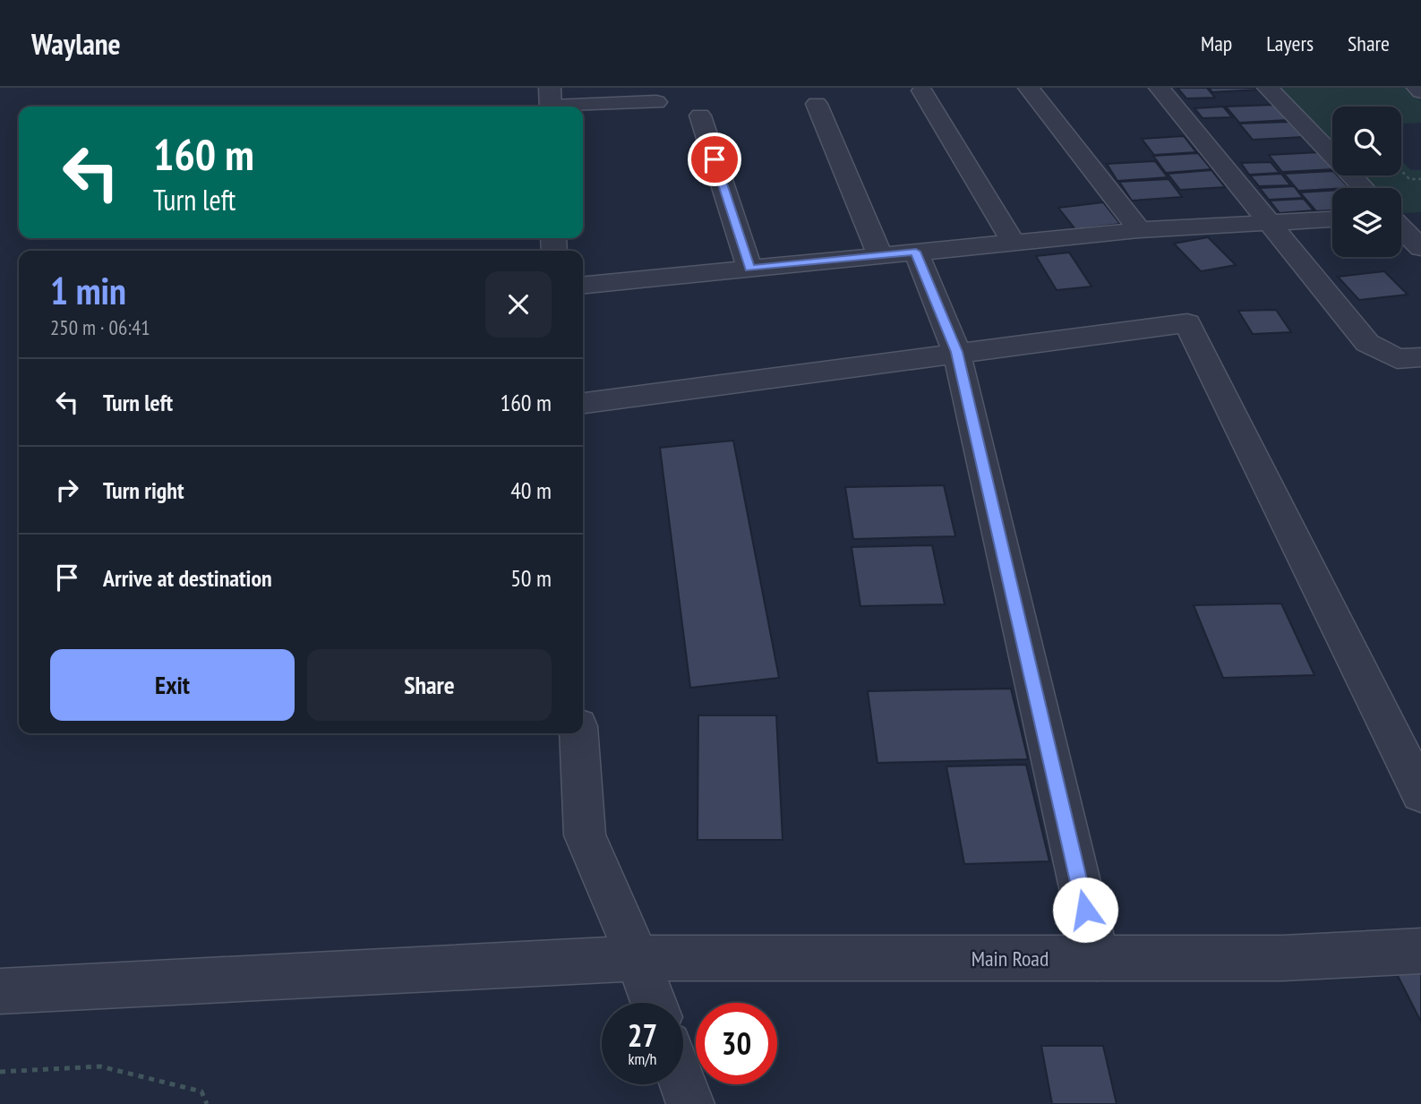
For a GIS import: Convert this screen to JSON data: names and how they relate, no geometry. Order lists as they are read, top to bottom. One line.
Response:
{"streets":{"street":["Main Road"]},"page":{"header":"Waylane","nav":["Map","Layers","Share"],"turn":["160 m","Turn left"],"heading":["1 min","250 m · 06:41"],"list":[{"name":"Turn left","value":"160 m"},{"name":"Turn right","value":"40 m"},{"name":"Arrive at destination","value":"50 m"}],"buttons":["Exit","Share"],"speed":"27 km/h","limit":"30"}}
